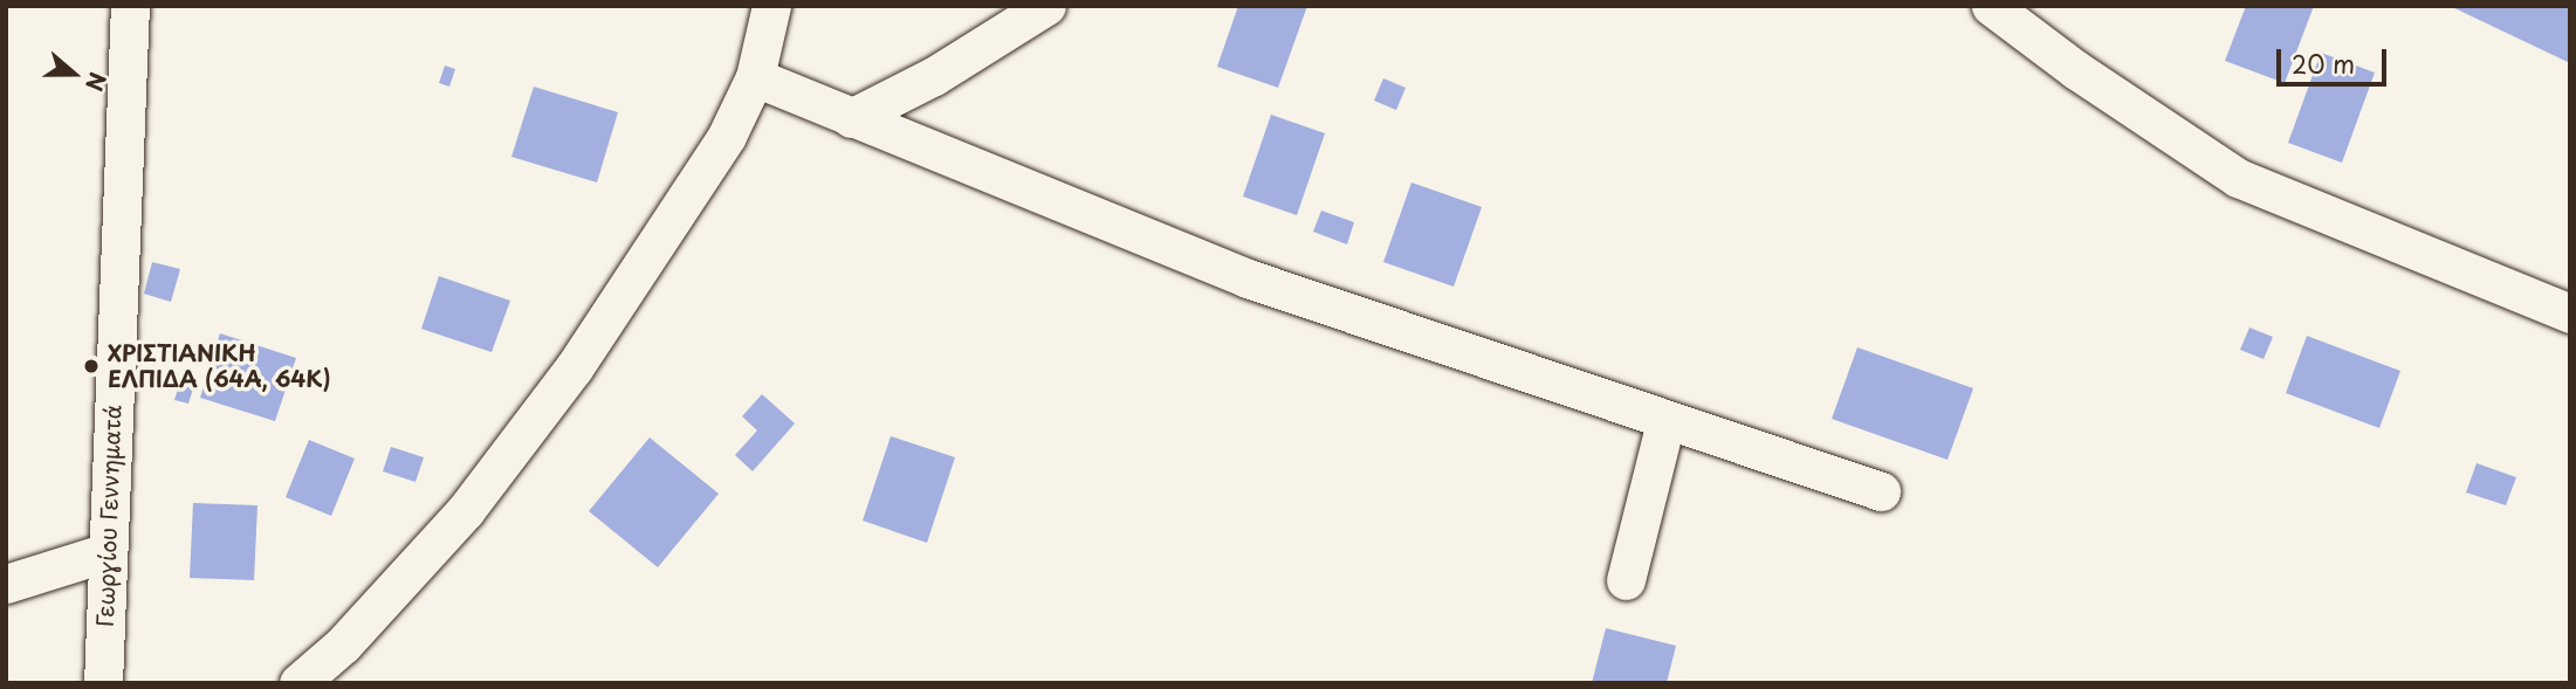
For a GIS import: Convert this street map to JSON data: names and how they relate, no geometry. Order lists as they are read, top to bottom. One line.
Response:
{"streets":{"street":["Γεωργίου Γεννηματά"]},"places":["ΧΡΙΣΤΙΑΝΙΚΗ ΕΛΠΙΔΑ (64Α, 64Κ)"],"scale_bar":"20 m","north":"right"}
